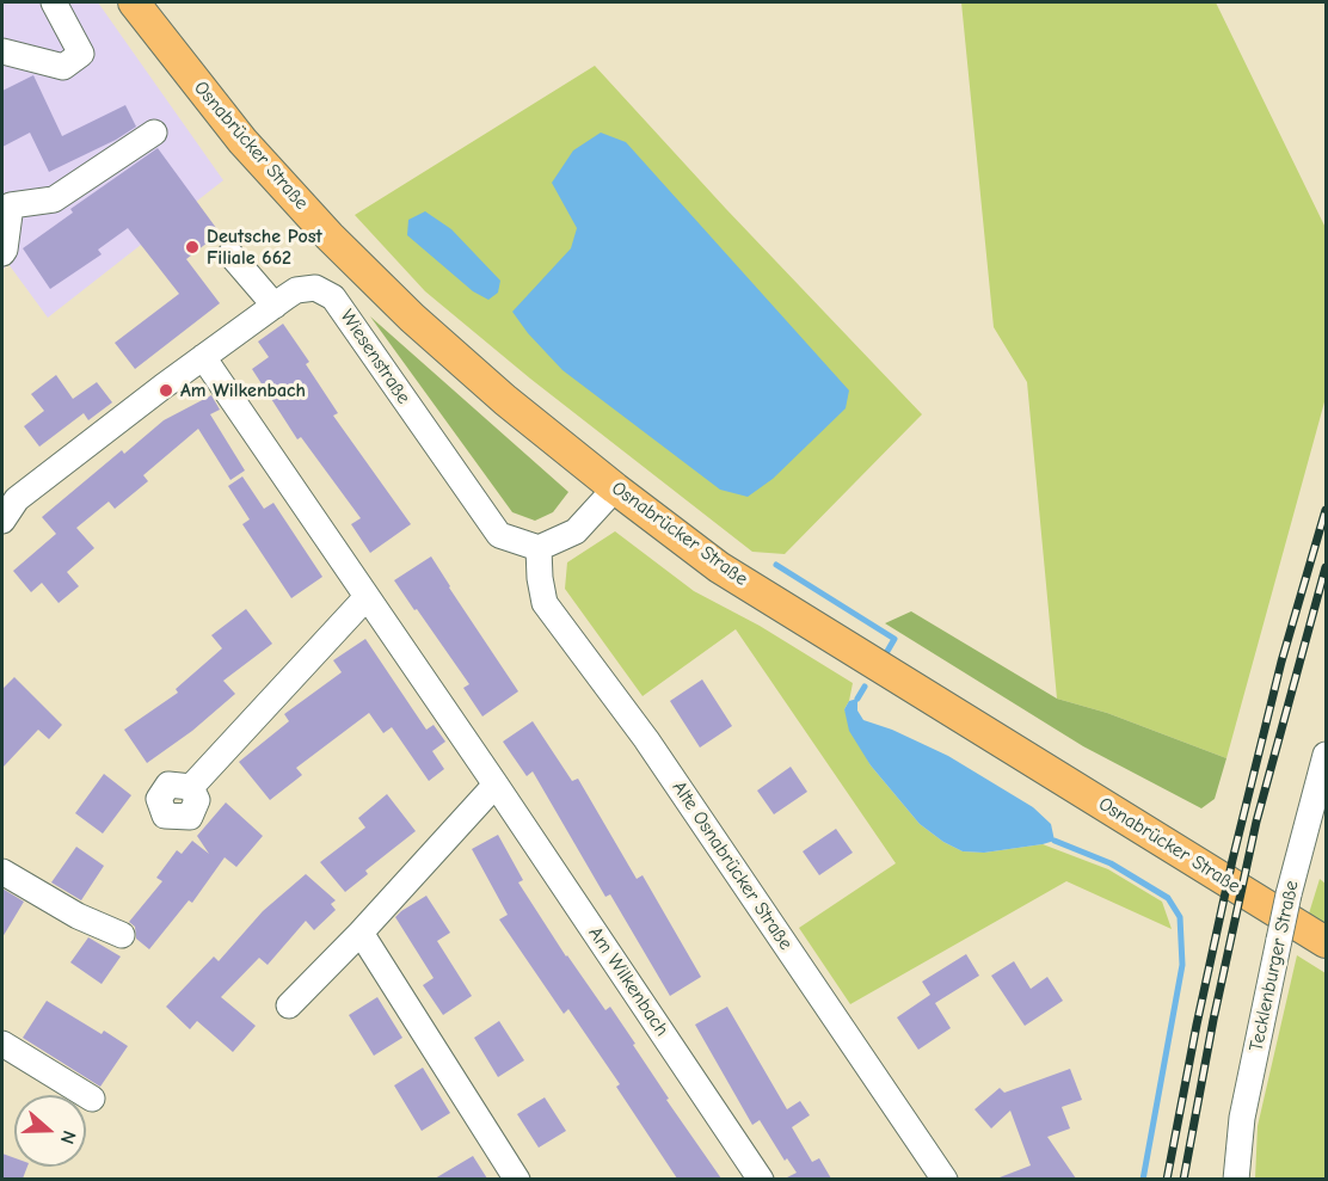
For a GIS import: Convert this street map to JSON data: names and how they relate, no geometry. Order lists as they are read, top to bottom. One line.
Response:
{"streets":{"main road":["Osnabrücker Straße"],"street":["Wiesenstraße","Alte Osnabrücker Straße","Tecklenburger Straße","Am Wilkenbach"]},"crossings":[["Wiesenstraße","Alte Osnabrücker Straße"],["Wiesenstraße","Am Wilkenbach"]],"places":["Deutsche Post Filiale 662","Am Wilkenbach"],"north":"right"}
